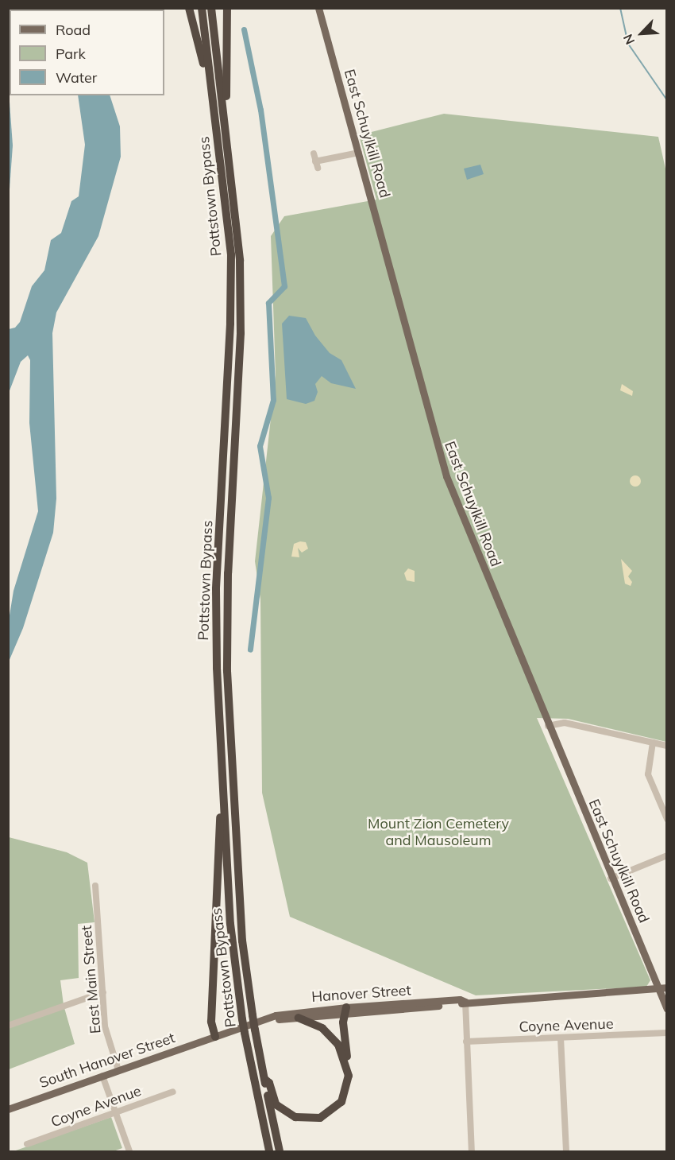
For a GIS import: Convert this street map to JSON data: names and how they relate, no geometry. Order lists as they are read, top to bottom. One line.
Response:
{"streets":{"highway":["Pottstown Bypass"],"main road":["East Schuylkill Road","Hanover Street","South Hanover Street"],"street":["East Main Street","Coyne Avenue"]},"crossings":[["East Schuylkill Road","Hanover Street"],["East Main Street","South Hanover Street"],["Hanover Street","South Hanover Street"]],"parks":["Mount Zion Cemetery and Mausoleum"],"legend":["Road","Park","Water"],"north":"bottom left"}
